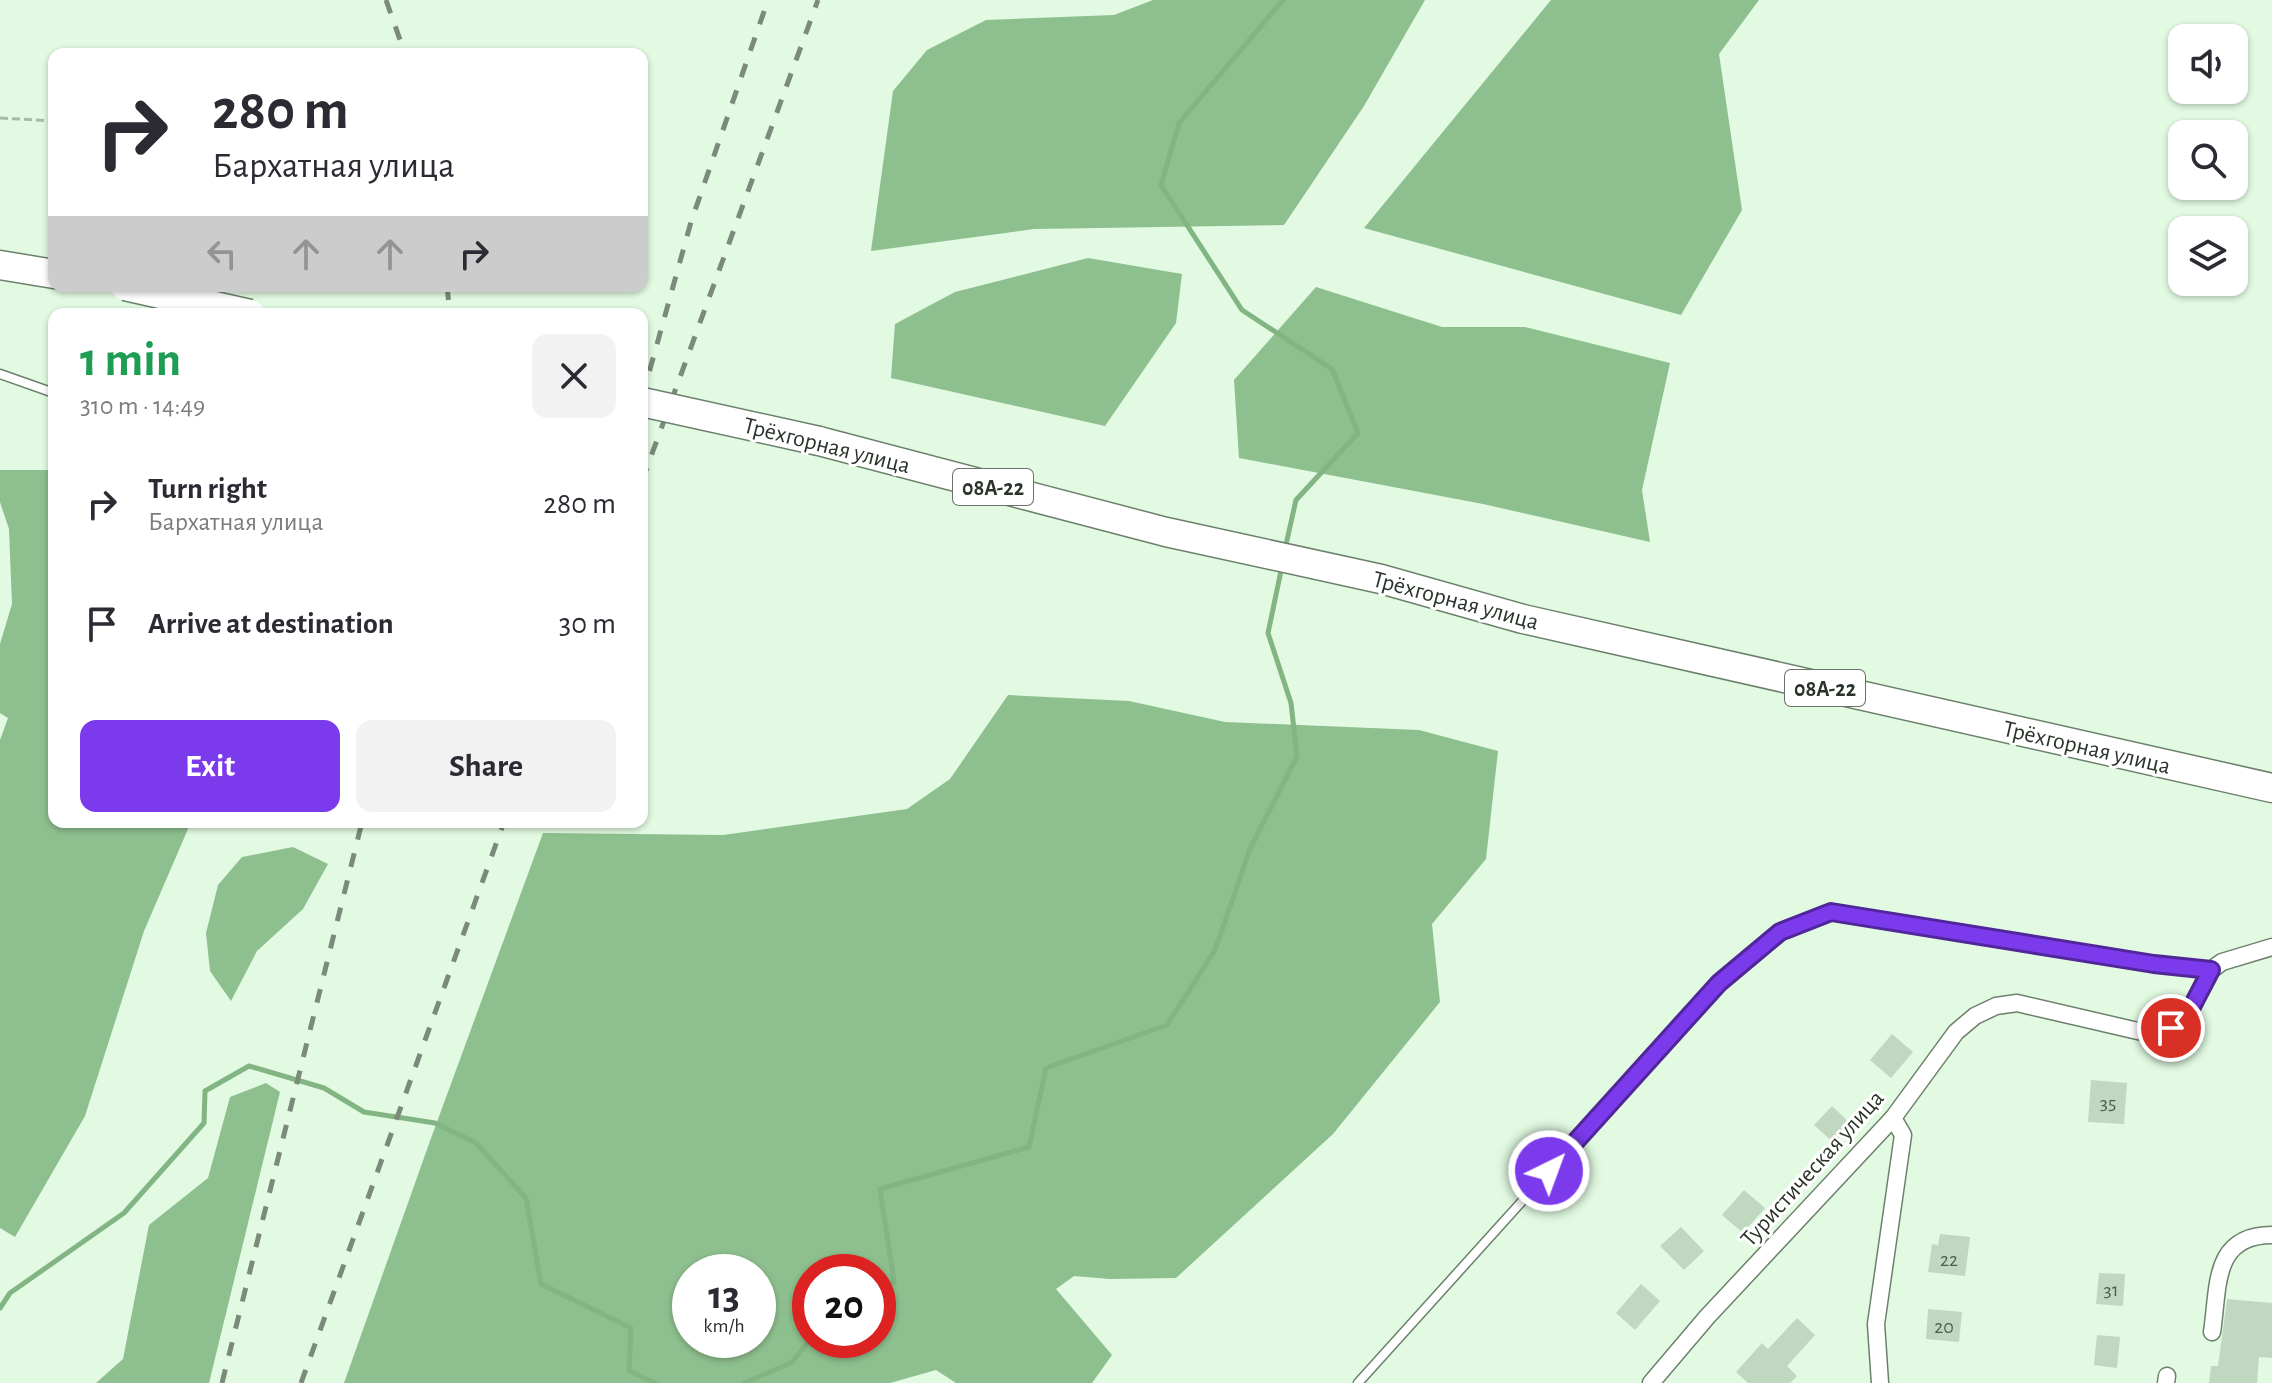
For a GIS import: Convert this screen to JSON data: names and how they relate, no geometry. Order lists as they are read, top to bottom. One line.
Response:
{"streets":{"highway":["Трёхгорная улица","08А-22"],"street":["Туристическая улица"]},"house_numbers":["35","22","31","20"],"page":{"turn":["280 m","Бархатная улица"],"heading":["1 min","310 m · 14:49"],"list":[{"name":"Turn right","note":"Бархатная улица","value":"280 m"},{"name":"Arrive at destination","value":"30 m"}],"buttons":["Exit","Share"],"speed":"13 km/h","limit":"20"}}
